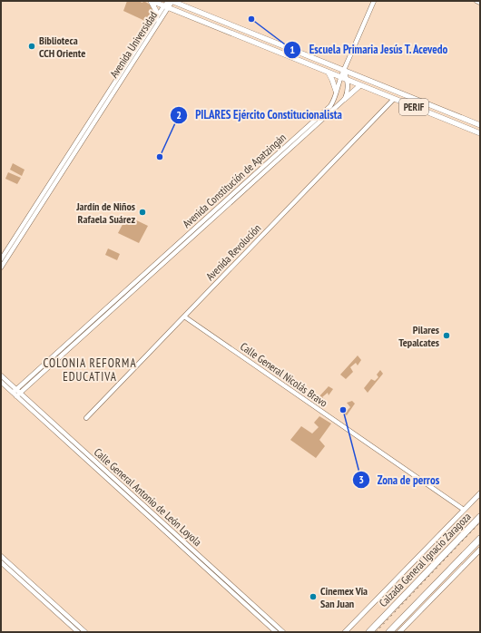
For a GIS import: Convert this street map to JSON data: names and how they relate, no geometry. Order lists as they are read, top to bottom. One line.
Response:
{"streets":{"highway":["Calzada General Ignacio Zaragoza"],"main road":["PERIF"],"street":["Avenida Universidad","Avenida Constitución de Apatzingán","Avenida Revolución","Calle General Nicolás Bravo","Calle General Antonio de León Loyola"]},"crossings":[["Avenida Universidad","PERIF"],["PERIF","Avenida Constitución de Apatzingán"],["PERIF","Avenida Revolución"],["Avenida Constitución de Apatzingán","Calle General Antonio de León Loyola"],["Avenida Revolución","Calle General Nicolás Bravo"],["Calle General Nicolás Bravo","Calzada General Ignacio Zaragoza"]],"districts":["COLONIA REFORMA EDUCATIVA"],"places":["Escuela Primaria Jesús T. Acevedo","Biblioteca CCH Oriente","PILARES Ejército Constitucionalista","Jardín de Niños Rafaela Suárez","Pilares Tepalcates","Zona de perros","Cinemex Vía San Juan"]}
